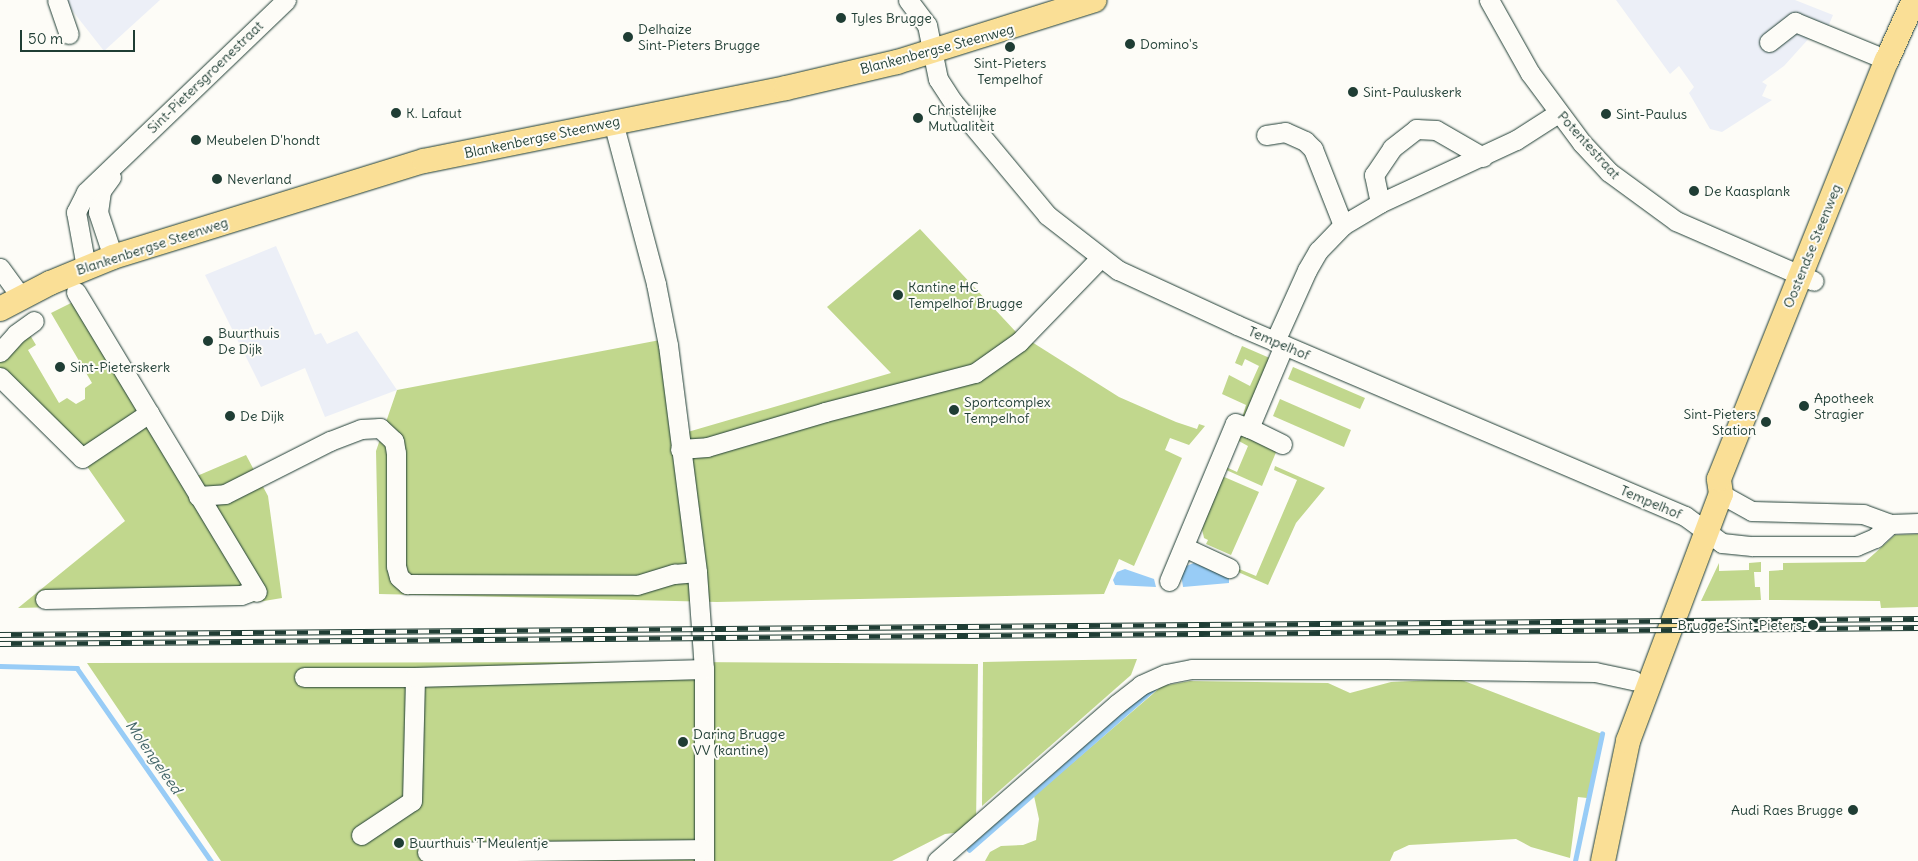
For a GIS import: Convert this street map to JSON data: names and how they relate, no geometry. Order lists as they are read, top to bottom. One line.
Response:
{"streets":{"main road":["Blankenbergse Steenweg","Oostendse Steenweg"],"street":["Sint-Pietersgroenestraat","Potentestraat","Tempelhof"]},"crossings":[["Blankenbergse Steenweg","Sint-Pietersgroenestraat"],["Blankenbergse Steenweg","Tempelhof"],["Potentestraat","Oostendse Steenweg"],["Oostendse Steenweg","Tempelhof"]],"water":["Molengeleed"],"places":["Tyles Brugge","Delhaize Sint-Pieters Brugge","Domino's","Sint-Pieters Tempelhof","Sint-Pauluskerk","K. Lafaut","Sint-Paulus","Christelijke Mutualiteit","Meubelen D'hondt","Neverland","De Kaasplank","Kantine HC Tempelhof Brugge","Buurthuis De Dijk","Sint-Pieterskerk","Apotheek Stragier","Sportcomplex Tempelhof","De Dijk","Sint-Pieters Station","Brugge-Sint-Pieters","Daring Brugge VV (kantine)","Audi Raes Brugge","Buurthuis 'T Meulentje"],"scale_bar":"50 m"}
